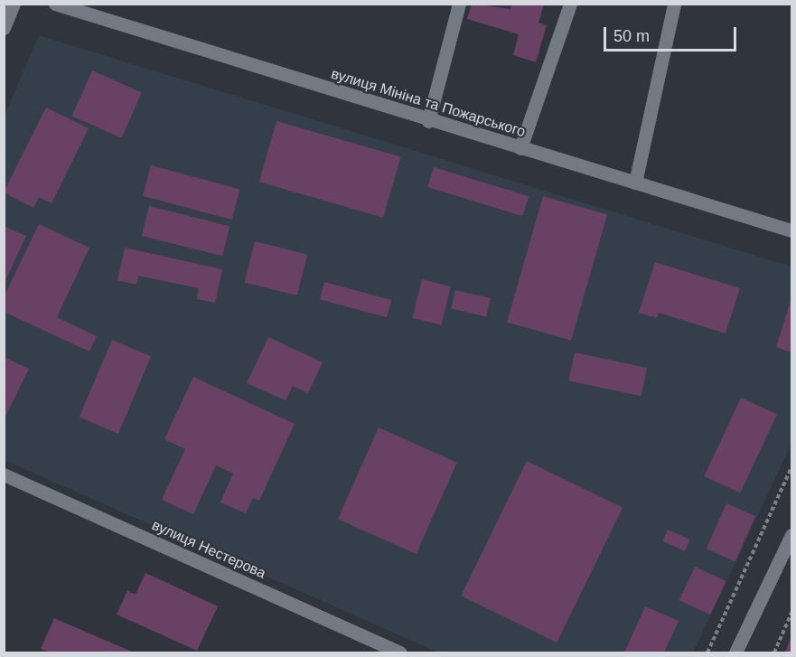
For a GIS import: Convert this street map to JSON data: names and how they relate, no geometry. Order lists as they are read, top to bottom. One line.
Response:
{"streets":{"street":["вулиця Мініна та Пожарського","вулиця Нестерова"]},"scale_bar":"50 m"}
